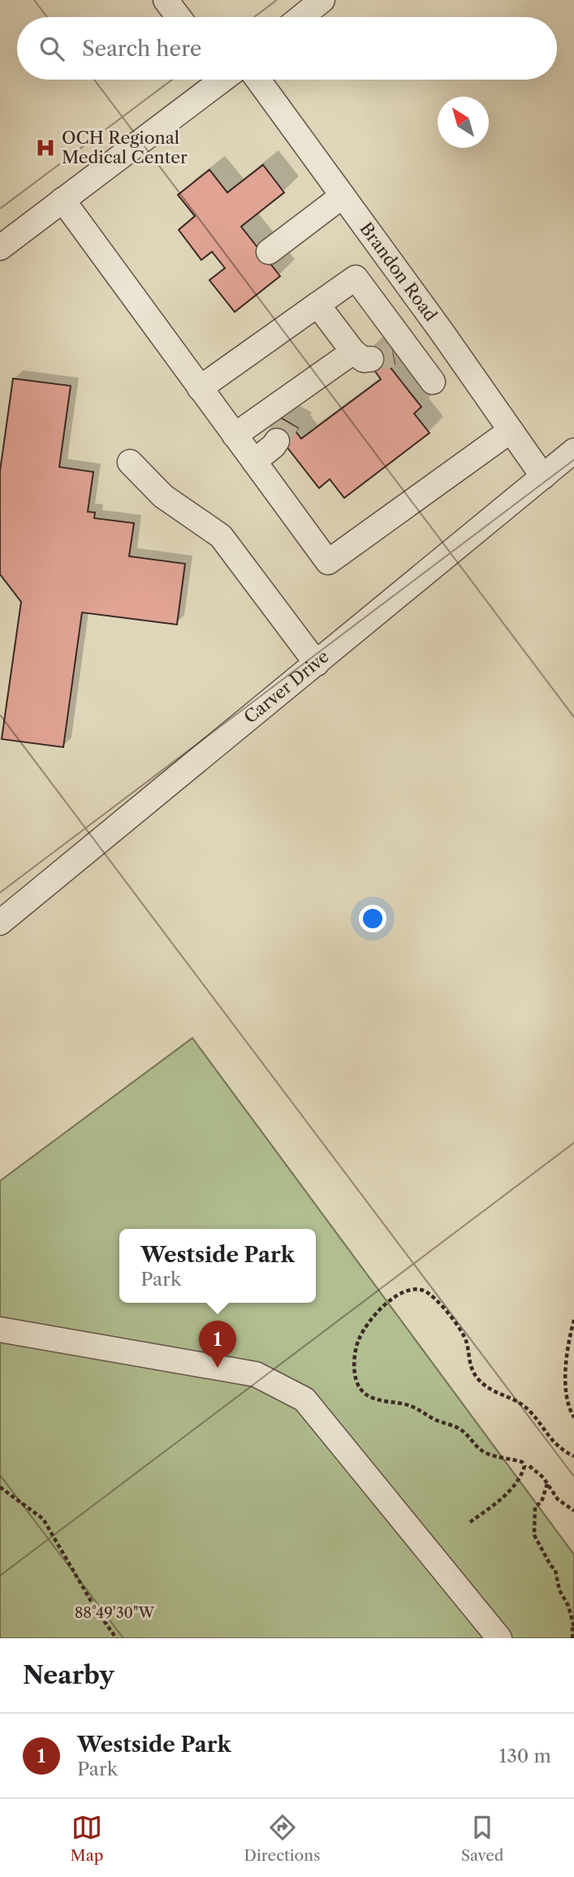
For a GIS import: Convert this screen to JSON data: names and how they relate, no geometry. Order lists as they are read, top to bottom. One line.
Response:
{"streets":{"street":["Brandon Road","Carver Drive"]},"crossings":[["Brandon Road","Carver Drive"]],"places":{"hospital":["OCH Regional Medical Center"]},"north":"top left","page":{"search":"Search here","popup":["Westside Park","Park"],"pins":"1","heading":"Nearby","list":[{"mark":"1","name":"Westside Park","note":"Park","value":"130 m"}],"nav":["Map","Directions","Saved"]},"coordinates":["88°49'30\"W"]}
